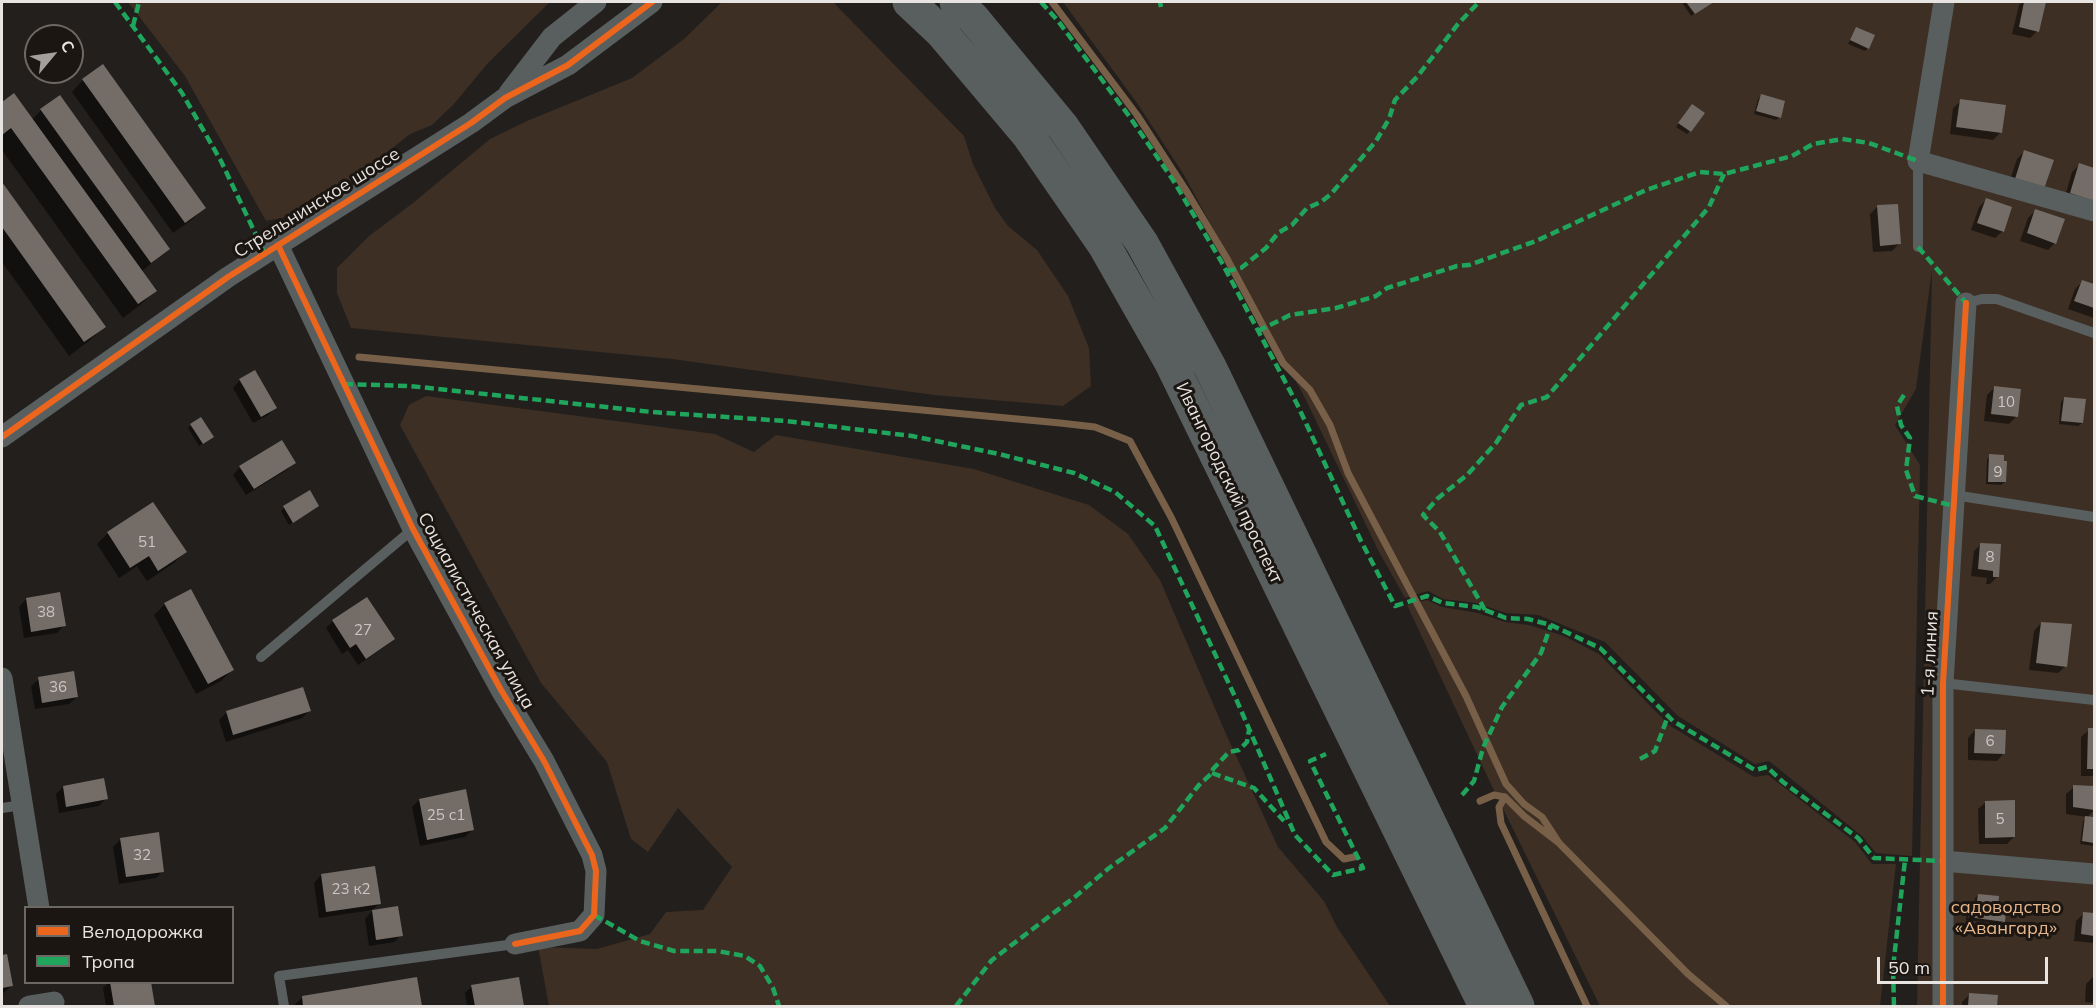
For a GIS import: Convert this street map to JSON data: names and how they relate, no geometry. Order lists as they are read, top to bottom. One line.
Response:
{"streets":{"highway":["Ивангородский проспект"],"street":["Стрельнинское шоссе","Социалистическая улица","1-я линия"]},"crossings":[["Стрельнинское шоссе","Социалистическая улица"]],"parks":["садоводство «Авангард»"],"house_numbers":["10","9","51","8","38","27","36","6","25 с1","5","32","23 к2"],"legend":["Велодорожка","Тропа"],"scale_bar":"50 m","north":"top right"}
